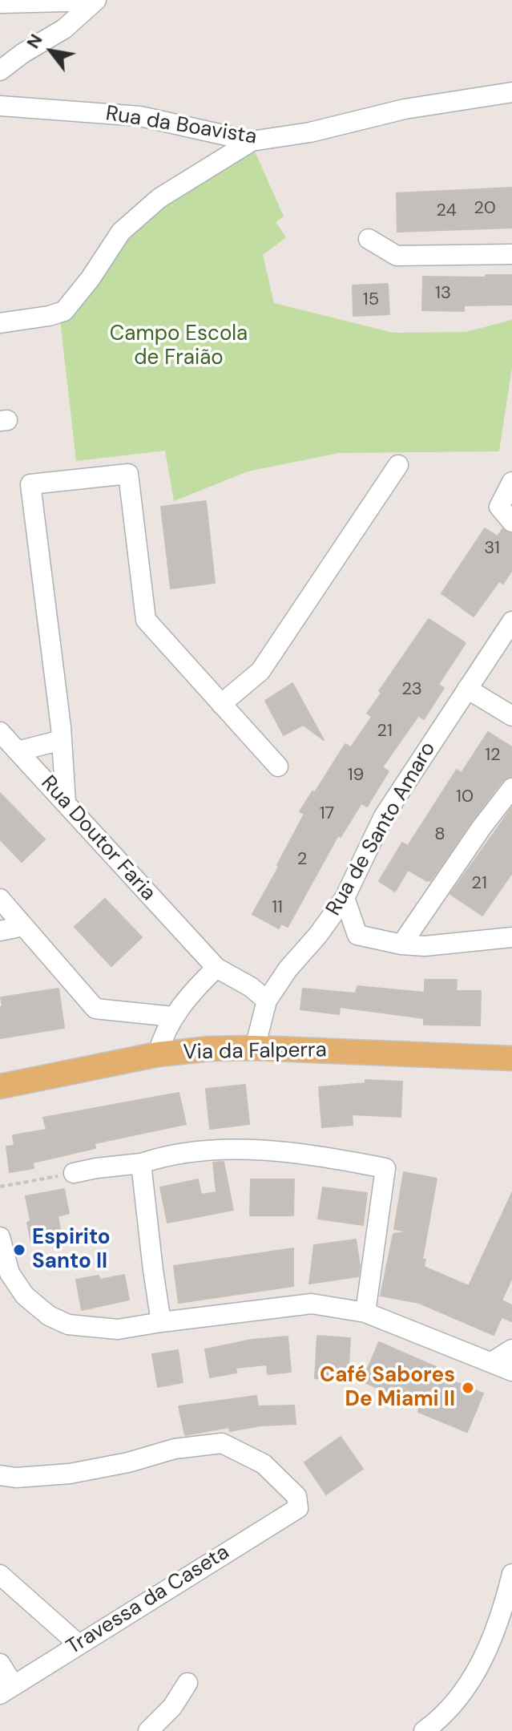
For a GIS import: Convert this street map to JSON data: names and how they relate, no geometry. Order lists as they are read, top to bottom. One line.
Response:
{"streets":{"main road":["Via da Falperra"],"street":["Rua da Boavista","Rua de Santo Amaro","Rua Doutor Faria","Travessa da Caseta"]},"crossings":[["Rua de Santo Amaro","Rua Doutor Faria"],["Rua de Santo Amaro","Via da Falperra"]],"parks":["Campo Escola de Fraião"],"places":["Espirito Santo II","Café Sabores De Miami II"],"house_numbers":["20","24","13","15","31","23","21","12","19","10","17","8","2","21","11"],"north":"top left"}
